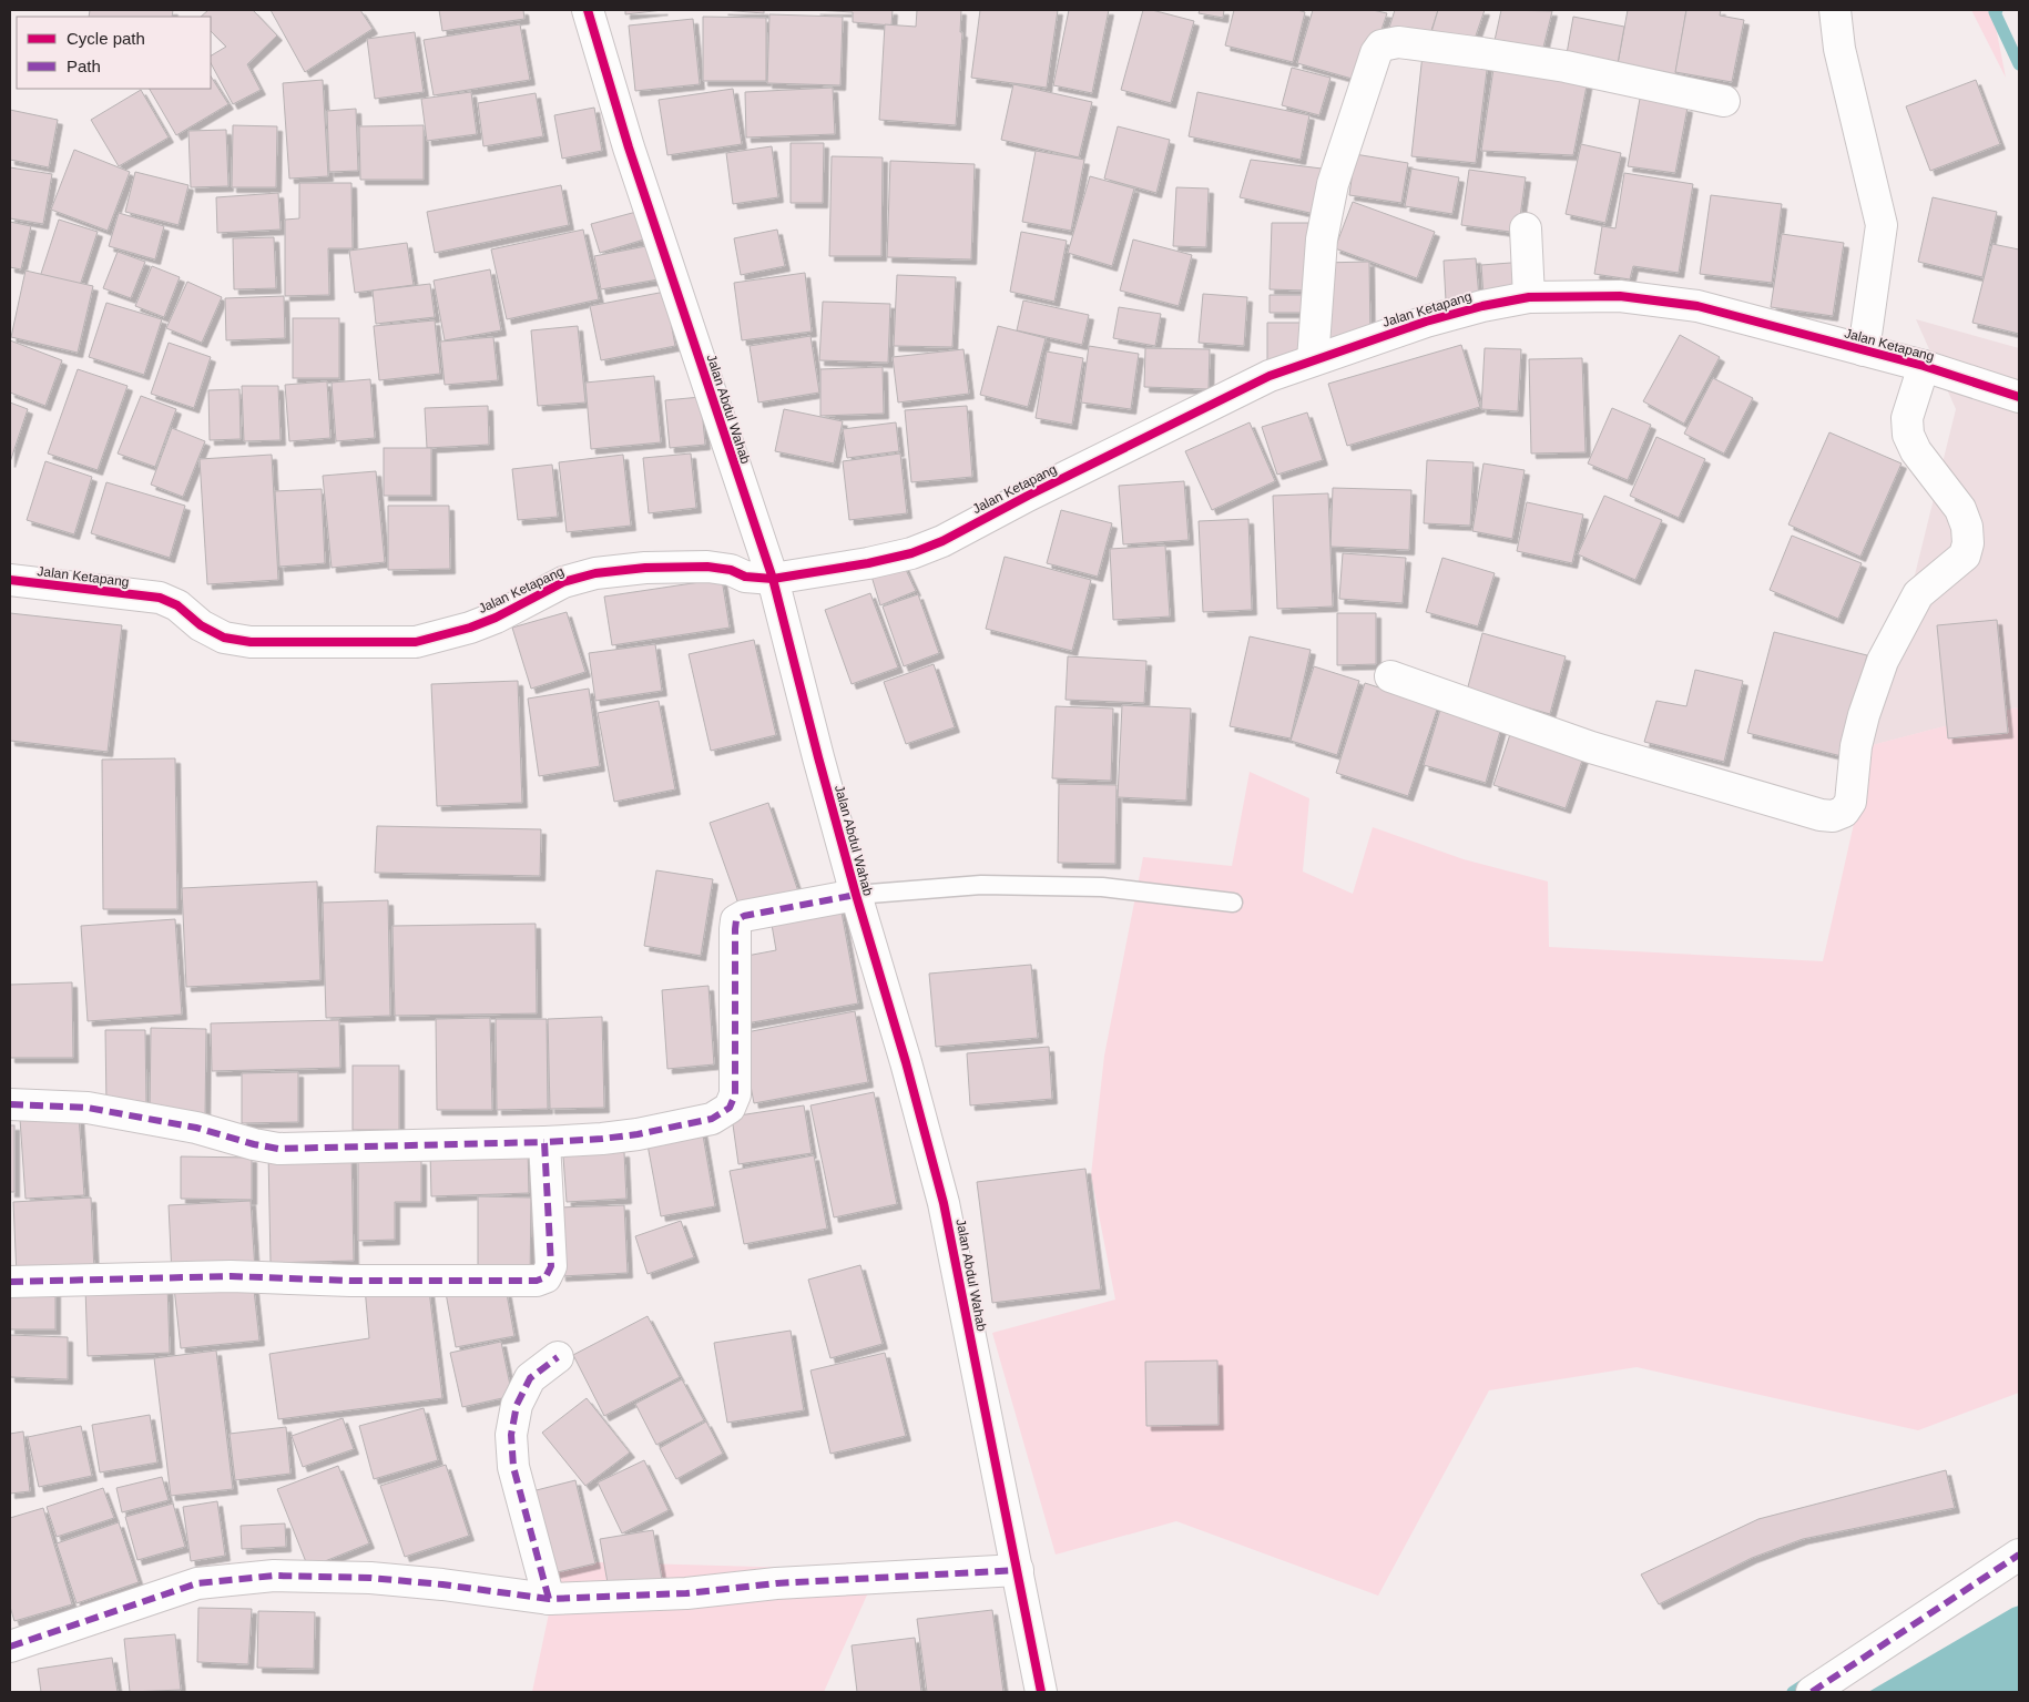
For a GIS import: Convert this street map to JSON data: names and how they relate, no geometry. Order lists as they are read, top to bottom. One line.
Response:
{"streets":{"street":["Jalan Ketapang","Jalan Abdul Wahab"]},"crossings":[["Jalan Ketapang","Jalan Abdul Wahab"]],"legend":["Cycle path","Path"]}
